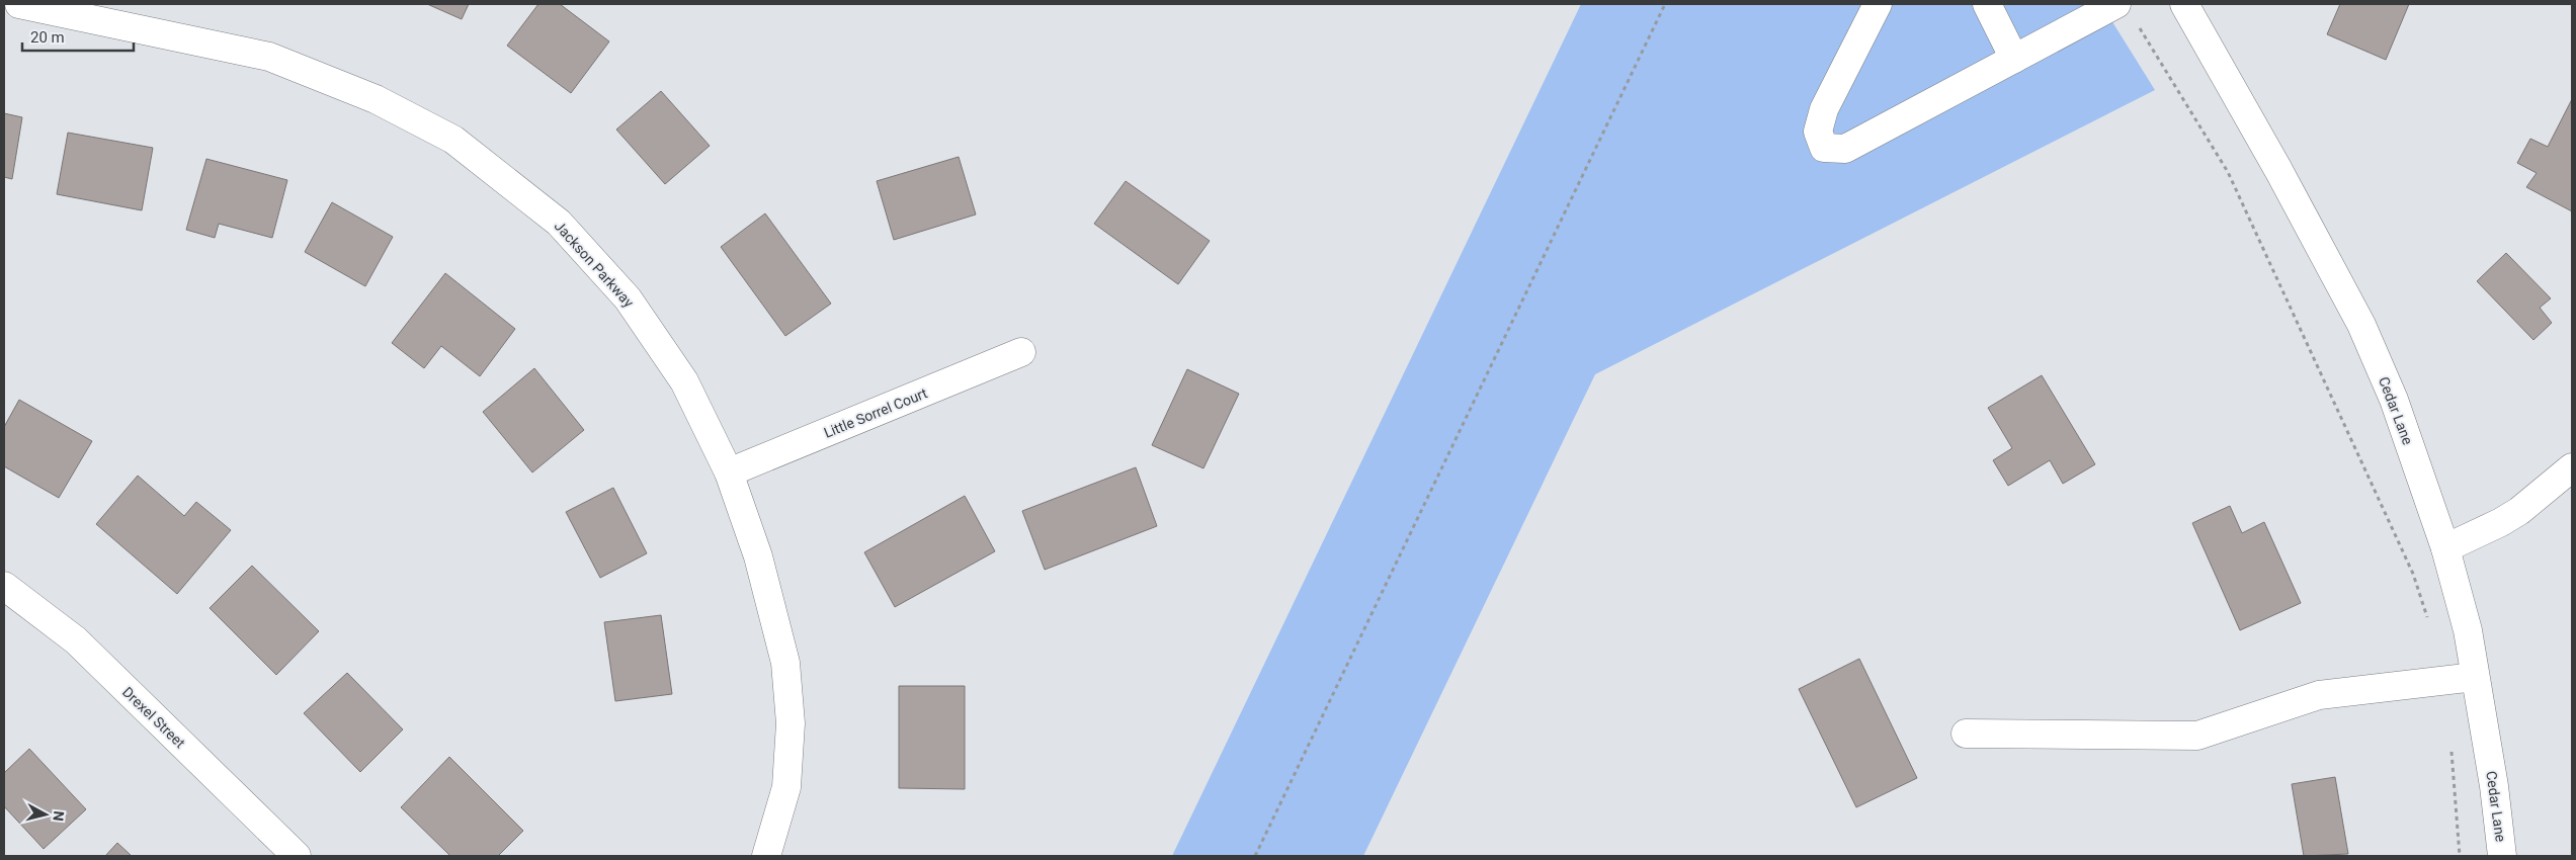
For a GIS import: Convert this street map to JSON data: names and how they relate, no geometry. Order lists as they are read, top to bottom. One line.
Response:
{"streets":{"street":["Jackson Parkway","Cedar Lane","Little Sorrel Court","Drexel Street"]},"crossings":[["Jackson Parkway","Little Sorrel Court"]],"scale_bar":"20 m","north":"right"}
